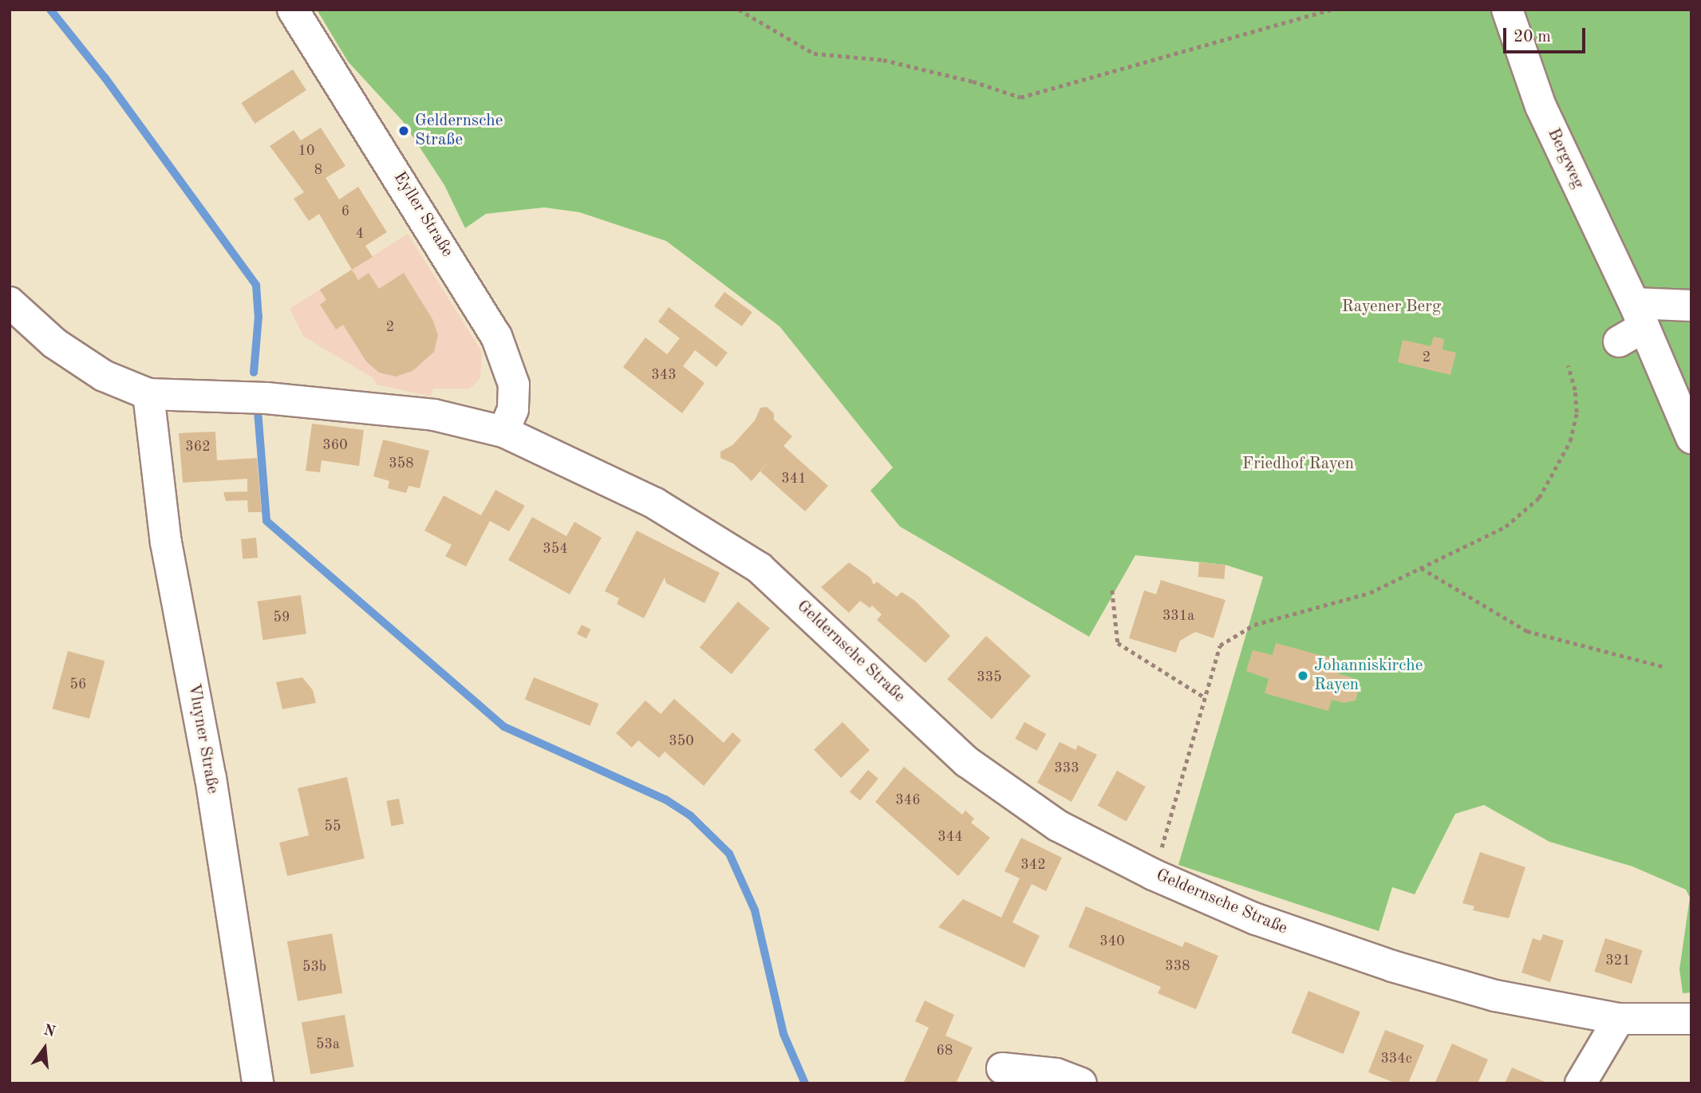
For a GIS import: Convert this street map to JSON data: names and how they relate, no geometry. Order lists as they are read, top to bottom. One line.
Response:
{"streets":{"main road":["Bergweg","Eyller Straße","Geldernsche Straße","Vluyner Straße"]},"crossings":[["Eyller Straße","Geldernsche Straße"],["Geldernsche Straße","Vluyner Straße"]],"parks":["Rayener Berg","Friedhof Rayen"],"places":["Geldernsche Straße","Johanniskirche Rayen"],"house_numbers":["10","8","6","4","2","2","343","360","362","358","341","354","331a","59","335","56","350","333","346","55","344","342","340","321","338","53b","53a","68","334c"],"scale_bar":"20 m","north":"top"}
